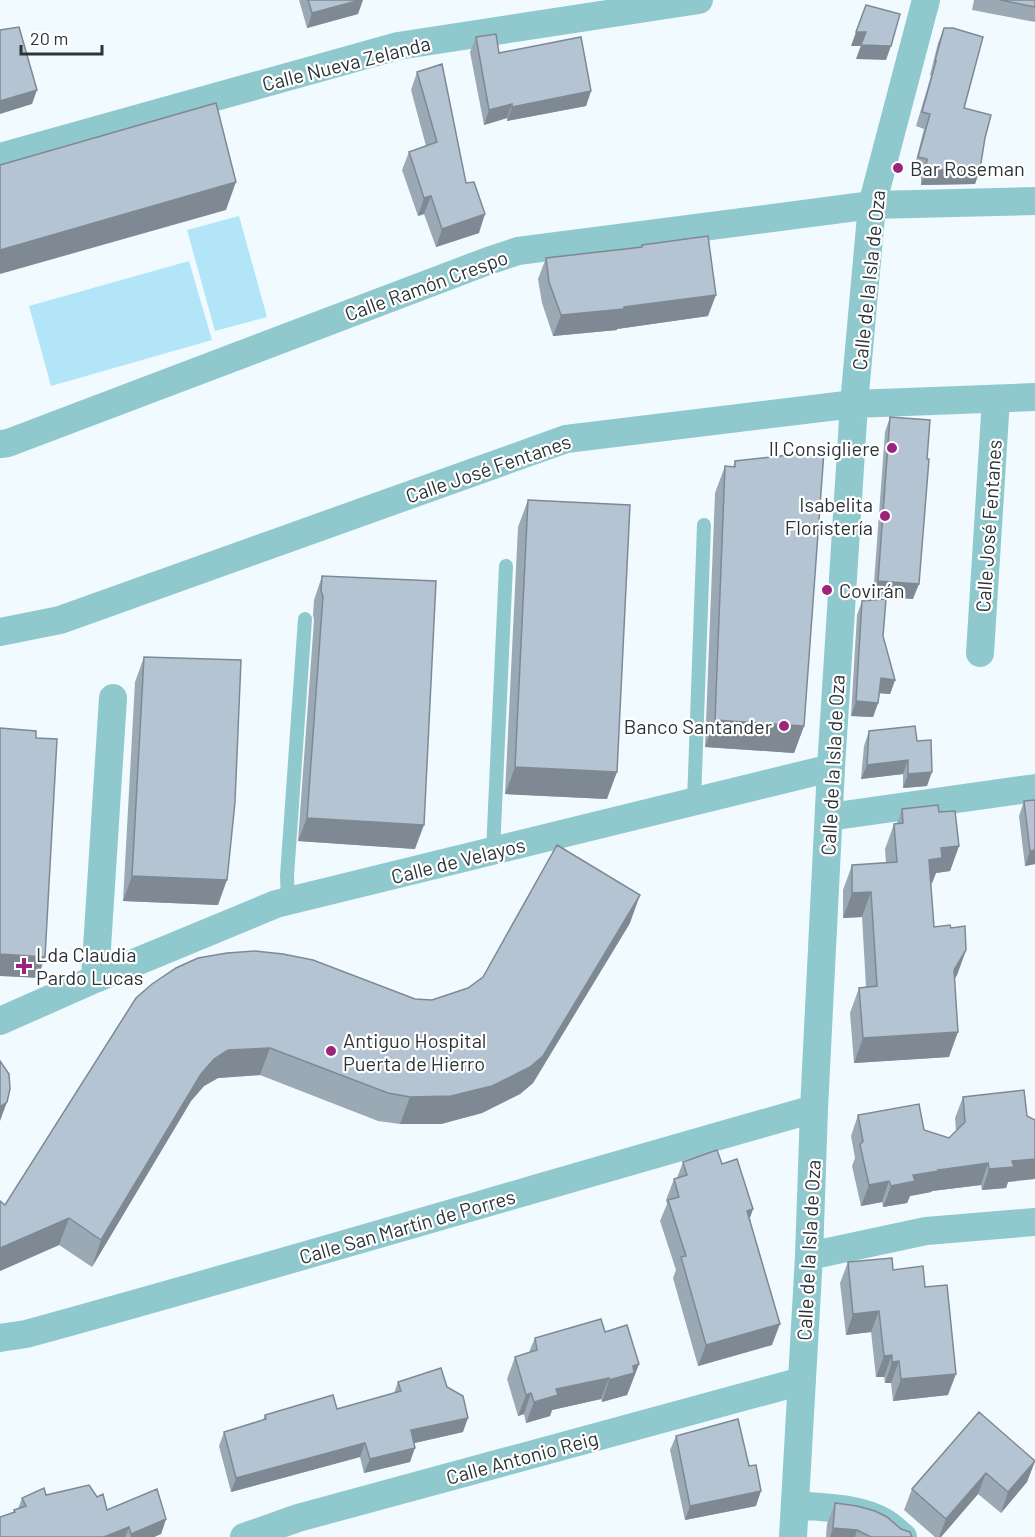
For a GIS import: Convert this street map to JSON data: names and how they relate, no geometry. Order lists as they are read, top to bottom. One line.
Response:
{"streets":{"street":["Calle Nueva Zelanda","Calle de la Isla de Oza","Calle Ramón Crespo","Calle José Fentanes","Calle de Velayos","Calle San Martín de Porres","Calle Antonio Reig"]},"crossings":[["Calle de la Isla de Oza","Calle Ramón Crespo"],["Calle de la Isla de Oza","Calle José Fentanes"],["Calle de la Isla de Oza","Calle de Velayos"],["Calle de la Isla de Oza","Calle San Martín de Porres"],["Calle de la Isla de Oza","Calle Antonio Reig"]],"places":{"other":["Bar Roseman","Il Consigliere","Isabelita Floristería","Covirán","Banco Santander","Antiguo Hospital Puerta de Hierro"],"health":["Lda Claudia Pardo Lucas"]},"scale_bar":"20 m"}
